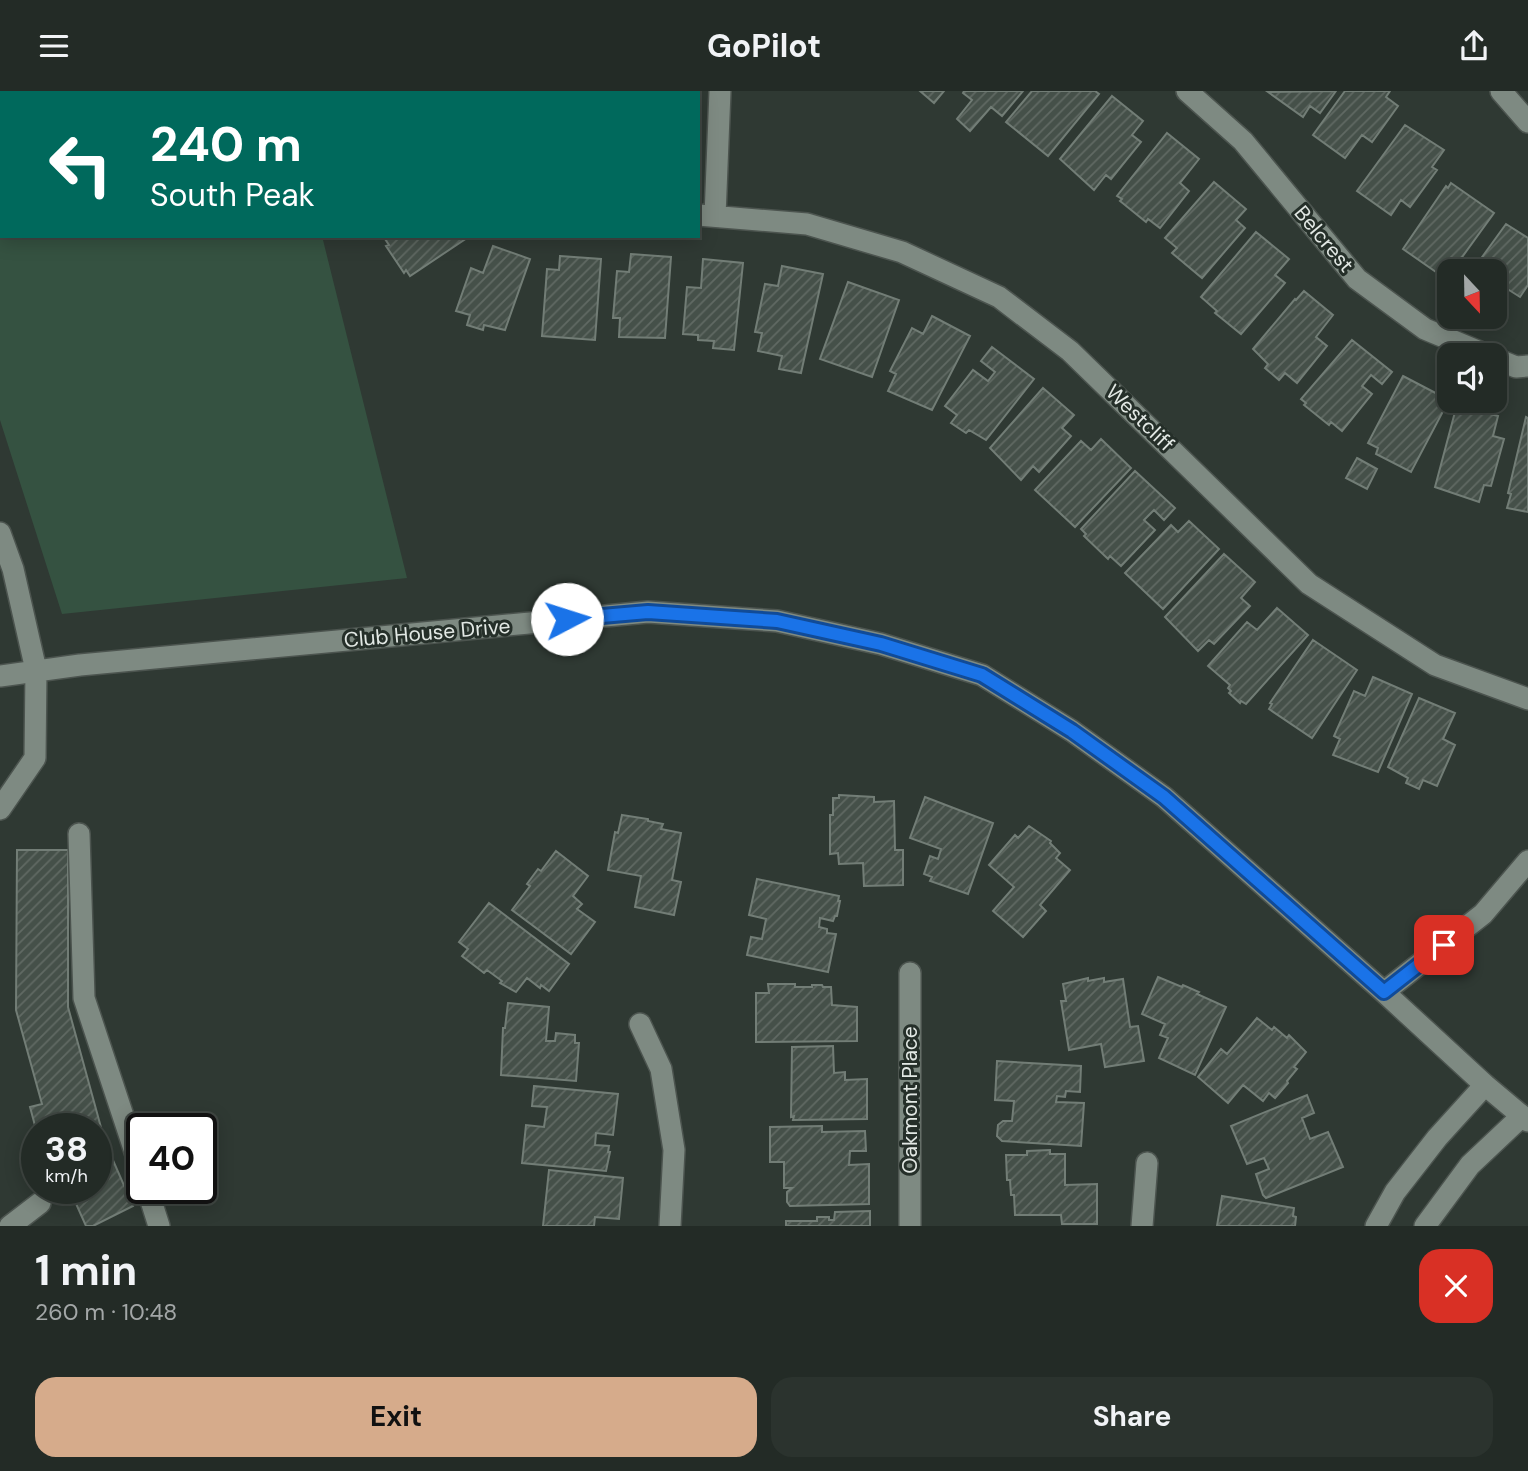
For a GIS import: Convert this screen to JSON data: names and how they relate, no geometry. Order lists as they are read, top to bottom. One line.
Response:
{"streets":{"street":["Belcrest","Westcliff","Club House Drive","Oakmont Place"]},"north":"bottom","page":{"header":"GoPilot","turn":["240 m","South Peak"],"speed":"38 km/h","limit":"40","heading":["1 min","260 m · 10:48"],"buttons":["Exit","Share"]}}
